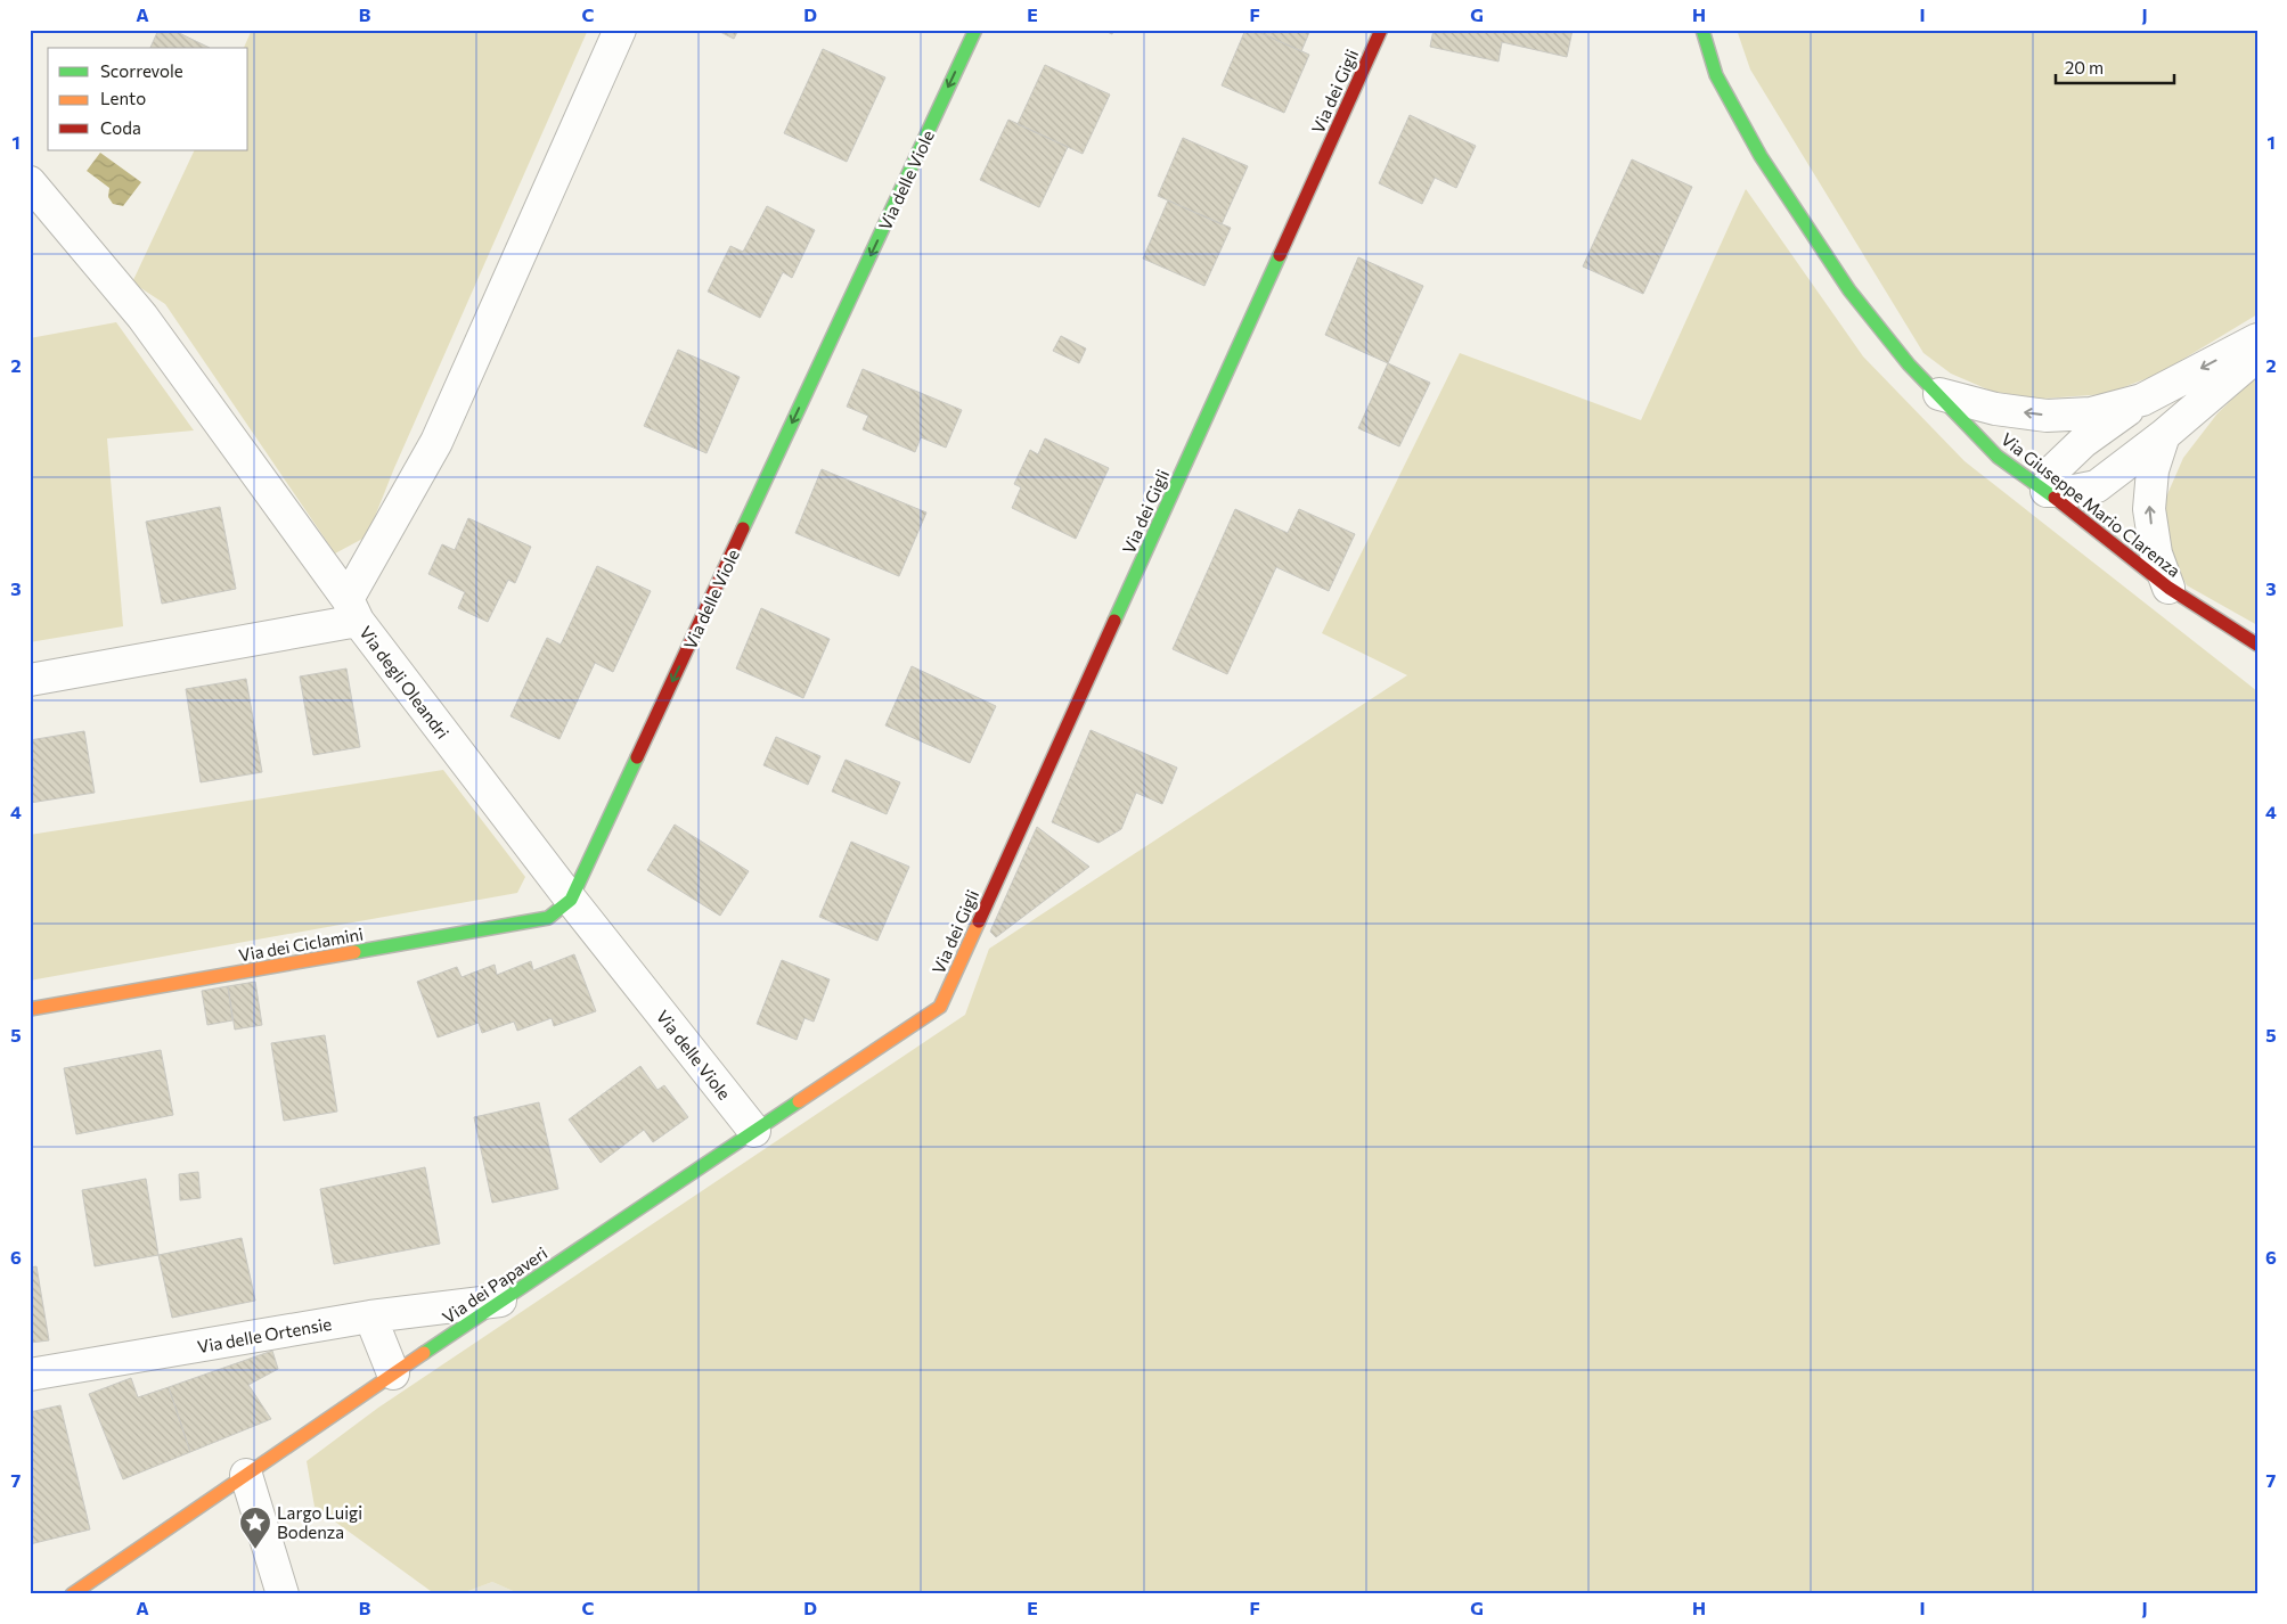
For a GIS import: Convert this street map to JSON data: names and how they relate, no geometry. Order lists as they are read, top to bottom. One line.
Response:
{"streets":{"street":["Via dei Gigli","Via delle Viole","Via Giuseppe Mario Clarenza","Via degli Oleandri","Via dei Ciclamini","Via dei Papaveri","Via delle Ortensie"]},"crossings":[["Via dei Gigli","Via dei Papaveri"],["Via delle Viole","Via degli Oleandri"],["Via delle Viole","Via dei Ciclamini"],["Via delle Viole","Via dei Papaveri"],["Via degli Oleandri","Via dei Ciclamini"],["Via dei Papaveri","Via delle Ortensie"]],"one_way":["Via delle Viole"],"places":{"place":["Largo Luigi Bodenza"]},"legend":["Scorrevole","Lento","Coda"],"scale_bar":"20 m","grid":{"columns":["A","B","C","D","E","F","G","H","I","J"],"rows":["1","2","3","4","5","6","7"]}}
